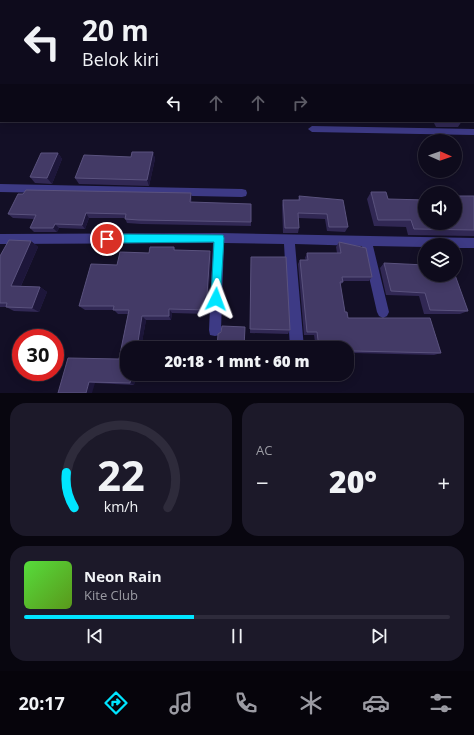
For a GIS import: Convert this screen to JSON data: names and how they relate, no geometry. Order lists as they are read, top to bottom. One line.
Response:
{"north":"right","page":{"turn":["20 m","Belok kiri"],"limit":"30","trip":"20:18 · 1 mnt · 60 m","tile":"AC","heat":["−","20°","+"],"song":["Neon Rain","Kite Club"],"tabs":"20:17","gauge":["22","km/h"]}}
